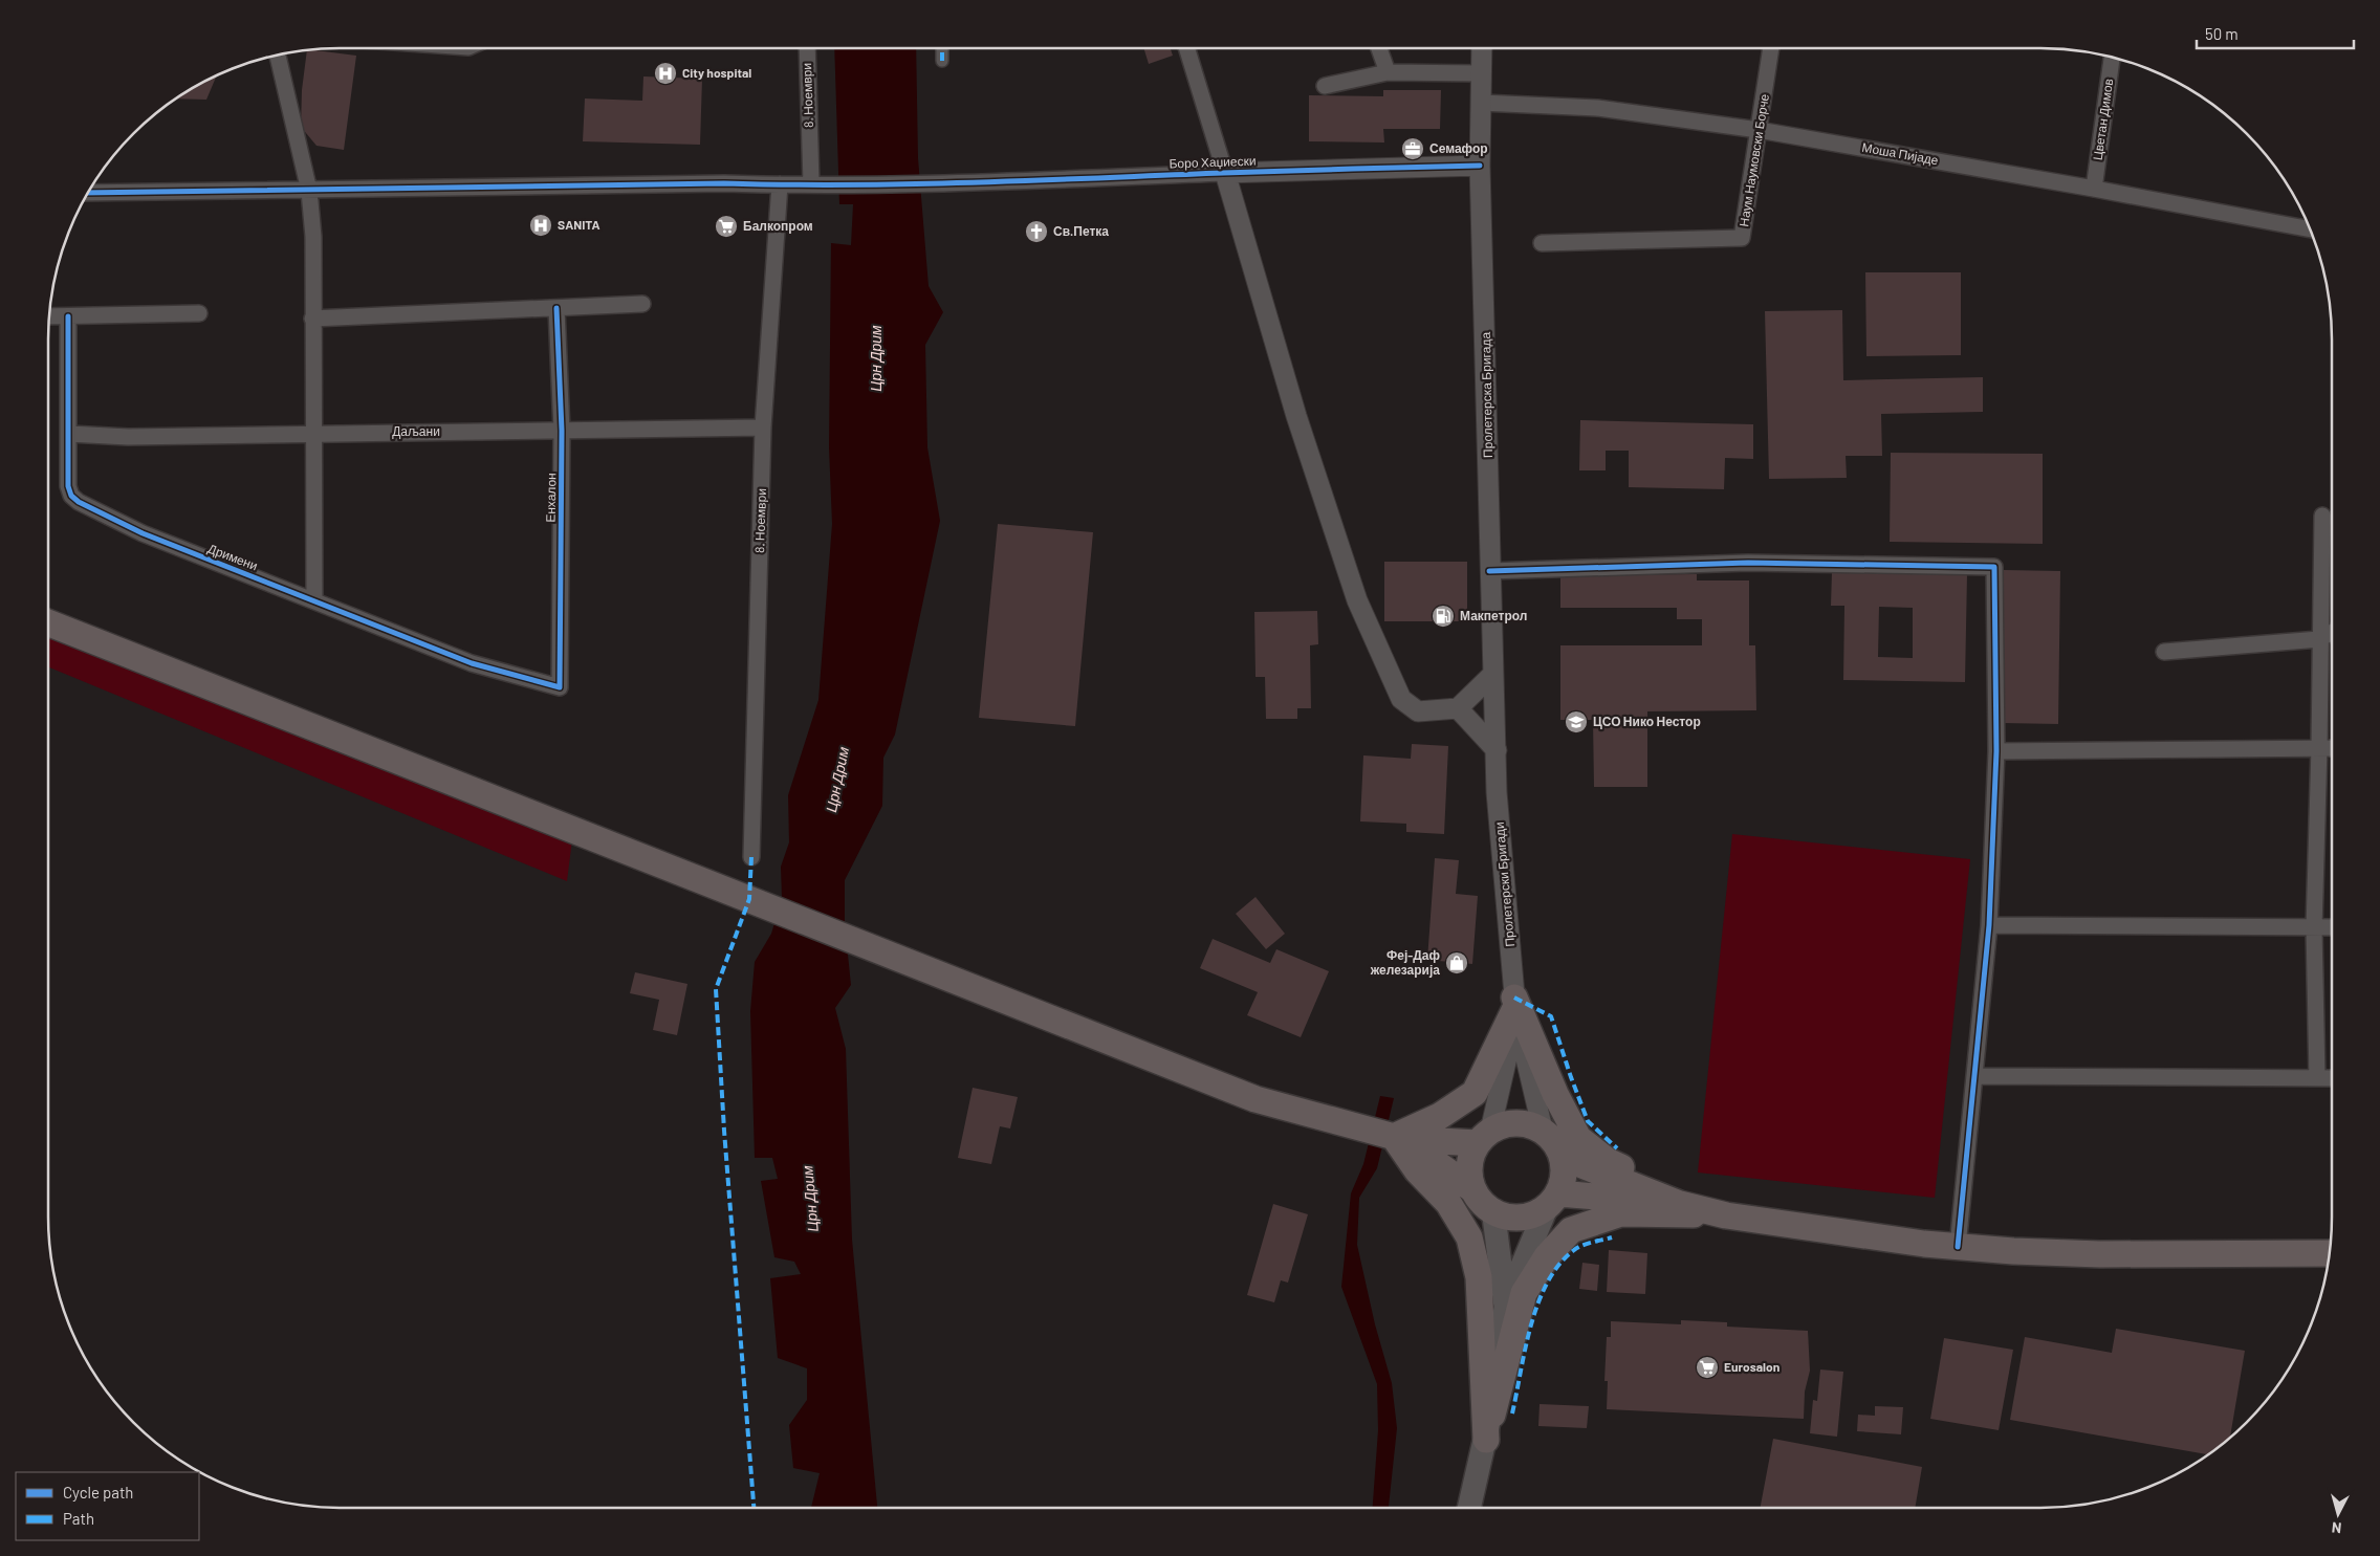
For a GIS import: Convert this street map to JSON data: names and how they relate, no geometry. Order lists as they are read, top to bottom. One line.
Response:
{"streets":{"street":["8. Ноември","Цветан Димов","Моша Пијаде","Наум Наумовски Борче","Боро Хаџиески","Пролетерска Бригада","Даљани","Енхалон","Дримени","Пролетерски Бригади"]},"crossings":[["8. Ноември","Боро Хаџиески"],["8. Ноември","Даљани"],["Цветан Димов","Моша Пијаде"],["Моша Пијаде","Наум Наумовски Борче"],["Моша Пијаде","Пролетерска Бригада"],["Боро Хаџиески","Пролетерска Бригада"],["Пролетерска Бригада","Пролетерски Бригади"],["Даљани","Енхалон"],["Даљани","Дримени"],["Енхалон","Дримени"]],"water":["Црн Дрим"],"places":{"hospital":["City hospital","SANITA"],"office":["Семафор"],"supermarket":["Балкопром","Eurosalon"],"church":["Св.Петка"],"fuel station":["Макпетрол"],"school or university":["ЦСО Нико Нестор"],"shop":["Феј-Даф железарија"]},"legend":["Cycle path","Path"],"scale_bar":"50 m","north":"bottom"}
